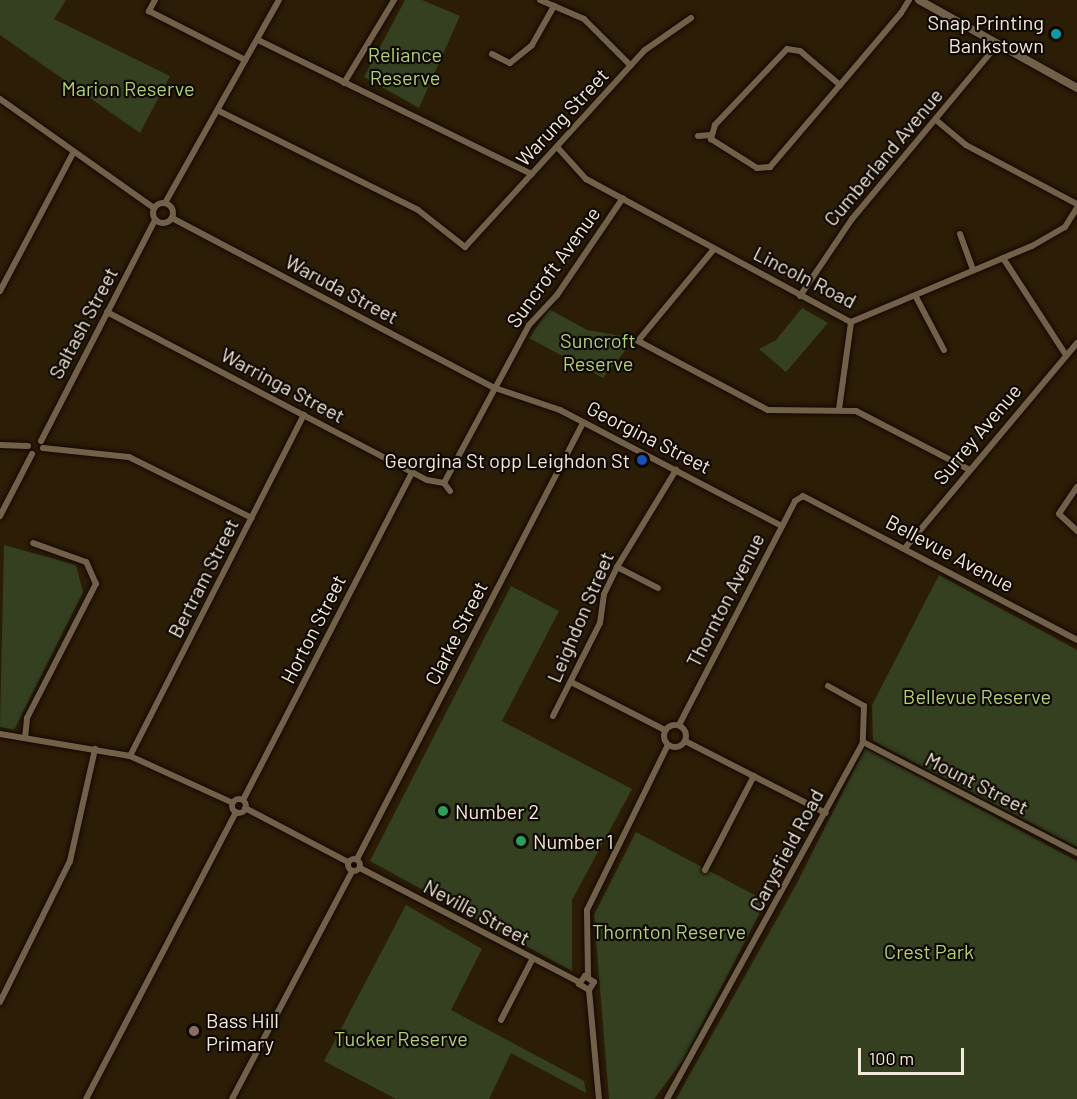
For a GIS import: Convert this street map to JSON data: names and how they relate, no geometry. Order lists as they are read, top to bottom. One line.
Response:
{"streets":{"street":["Warung Street","Cumberland Avenue","Suncroft Avenue","Lincoln Road","Waruda Street","Saltash Street","Warringa Street","Surrey Avenue","Georgina Street","Bellevue Avenue","Bertram Street","Thornton Avenue","Leighdon Street","Horton Street","Clarke Street","Mount Street","Carysfield Road","Neville Street"]},"crossings":[["Warung Street","Lincoln Road"],["Cumberland Avenue","Lincoln Road"],["Suncroft Avenue","Lincoln Road"],["Suncroft Avenue","Waruda Street"],["Suncroft Avenue","Georgina Street"],["Waruda Street","Saltash Street"],["Waruda Street","Georgina Street"],["Saltash Street","Warringa Street"],["Warringa Street","Bertram Street"],["Warringa Street","Horton Street"],["Surrey Avenue","Bellevue Avenue"],["Georgina Street","Thornton Avenue"],["Georgina Street","Leighdon Street"],["Georgina Street","Clarke Street"],["Bellevue Avenue","Thornton Avenue"],["Mount Street","Carysfield Road"]],"parks":["Reliance Reserve","Marion Reserve","Suncroft Reserve","Bellevue Reserve","Thornton Reserve","Crest Park","Tucker Reserve"],"places":["Snap Printing Bankstown","Georgina St opp Leighdon St","Number 2","Number 1","Bass Hill Primary"],"scale_bar":"100 m"}
